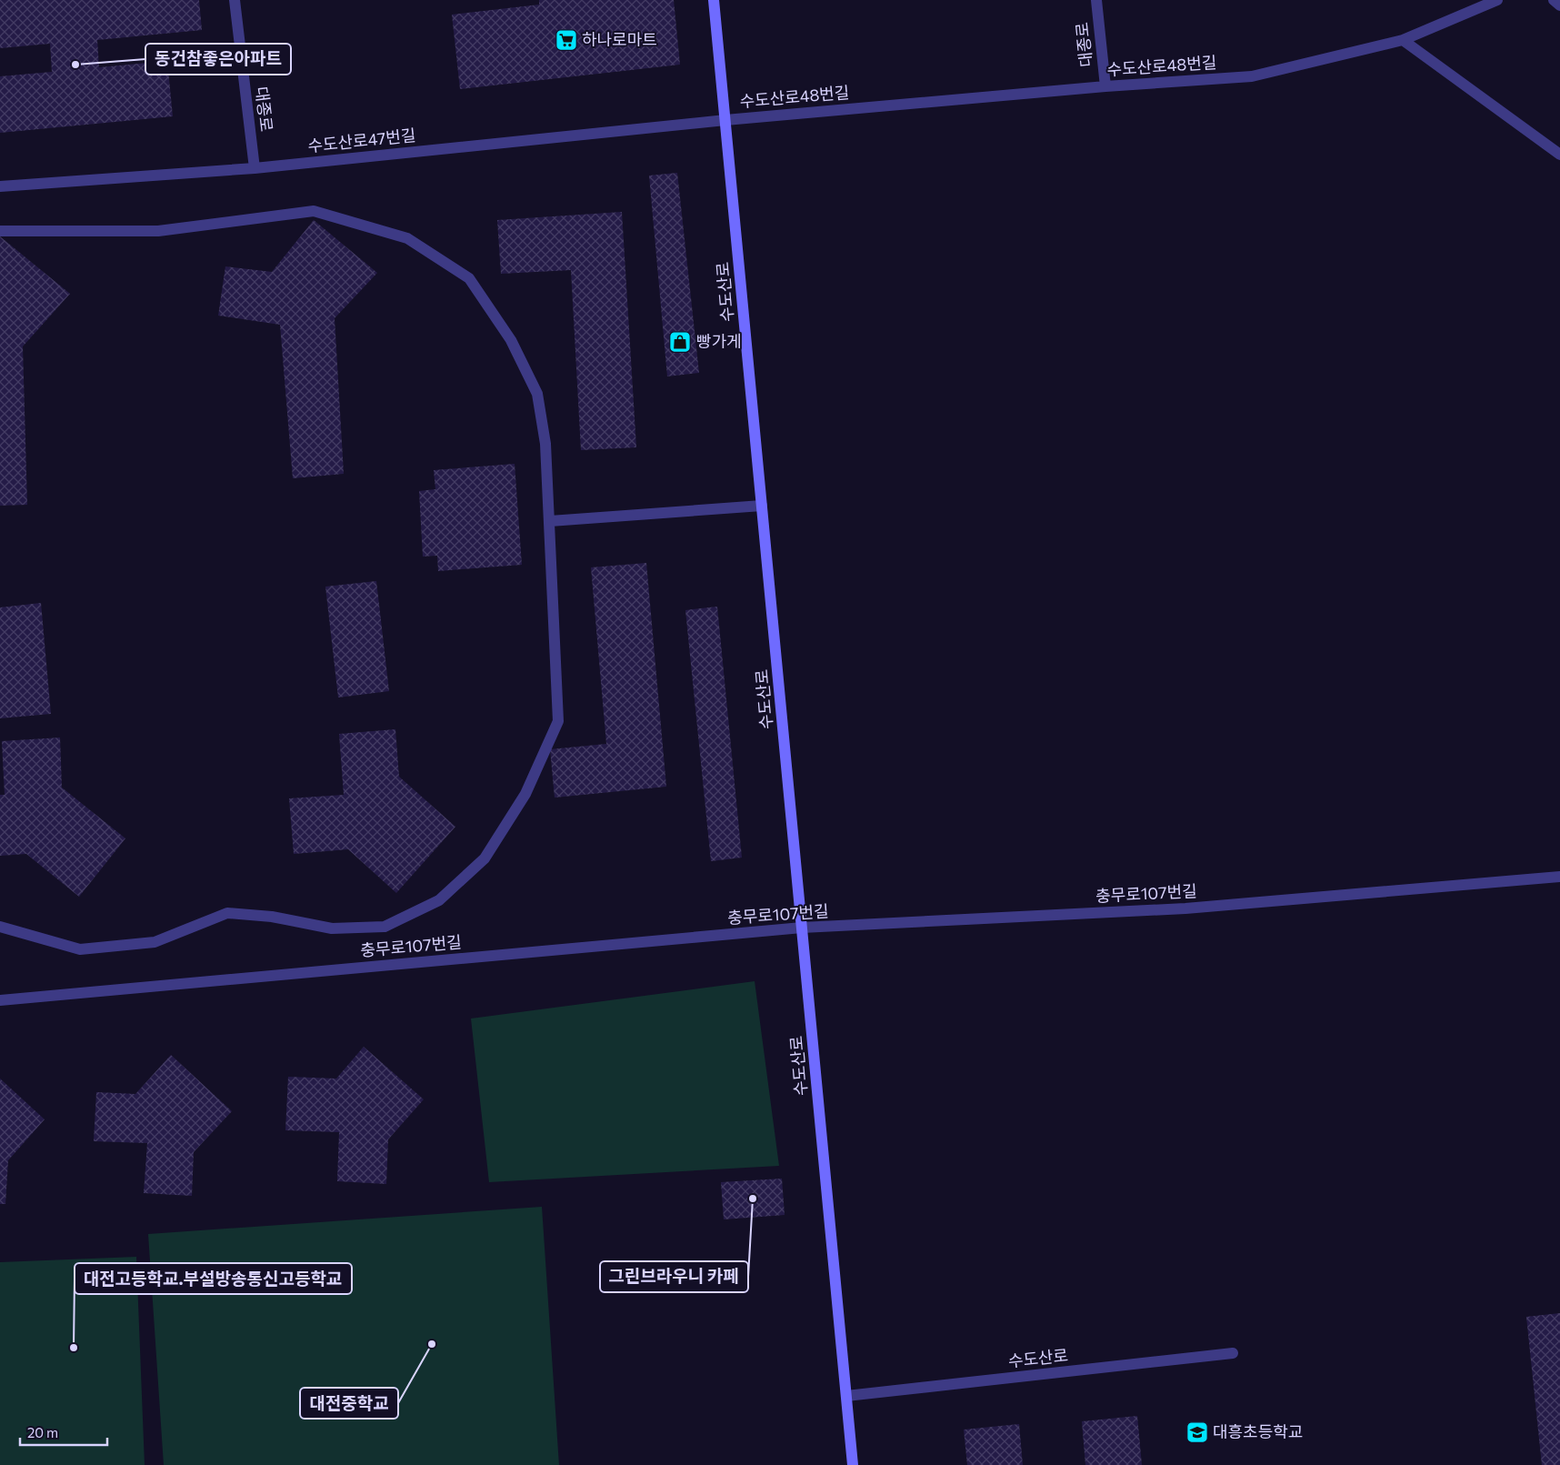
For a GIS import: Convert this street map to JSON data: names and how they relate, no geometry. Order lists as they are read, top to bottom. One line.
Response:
{"streets":{"main road":["수도산로"],"street":["대종로","수도산로48번길","수도산로47번길","충무로107번길"]},"crossings":[["대종로","수도산로48번길"],["대종로","수도산로47번길"],["수도산로48번길","수도산로47번길"],["수도산로48번길","수도산로"],["수도산로47번길","수도산로"],["수도산로","충무로107번길"]],"places":{"supermarket":["하나로마트"],"other":["동건참좋은아파트","그린브라우니 카페","대전중학교","대전고등학교.부설방송통신고등학교"],"shop":["빵가게"],"school or university":["대흥초등학교"]},"scale_bar":"20 m"}
